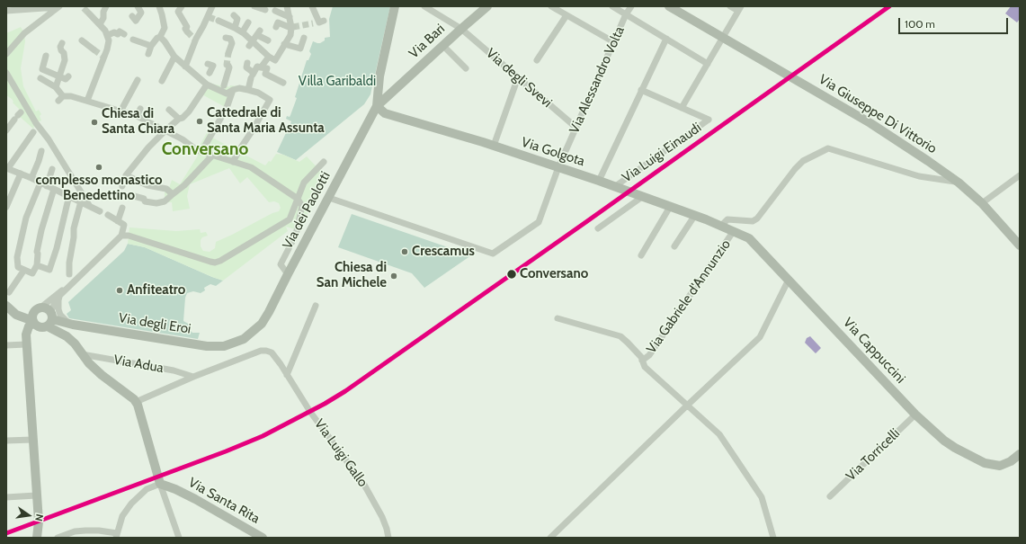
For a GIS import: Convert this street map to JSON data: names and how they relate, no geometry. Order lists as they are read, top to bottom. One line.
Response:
{"streets":{"street":["Via Bari","Via degli Svevi","Via Alessandro Volta","Via Giuseppe Di Vittorio","Via Golgota","Via Luigi Einaudi","Via dei Paolotti","Via Gabriele d'Annunzio","Via degli Eroi","Via Cappuccini","Via Adua","Via Luigi Gallo","Via Torricelli","Via Santa Rita"]},"crossings":[["Via Bari","Via degli Svevi"],["Via Bari","Via dei Paolotti"],["Via degli Svevi","Via Alessandro Volta"],["Via Alessandro Volta","Via Golgota"],["Via Alessandro Volta","Via dei Paolotti"],["Via Golgota","Via Luigi Einaudi"],["Via Golgota","Via dei Paolotti"],["Via Golgota","Via Cappuccini"],["Via dei Paolotti","Via degli Eroi"],["Via Gabriele d'Annunzio","Via Cappuccini"],["Via Cappuccini","Via Torricelli"],["Via Adua","Via Luigi Gallo"]],"districts":["Conversano"],"parks":["Villa Garibaldi"],"places":["Cattedrale di Santa Maria Assunta","Chiesa di Santa Chiara","complesso monastico Benedettino","Crescamus","Conversano","Chiesa di San Michele","Anfiteatro"],"scale_bar":"100 m","north":"right"}
